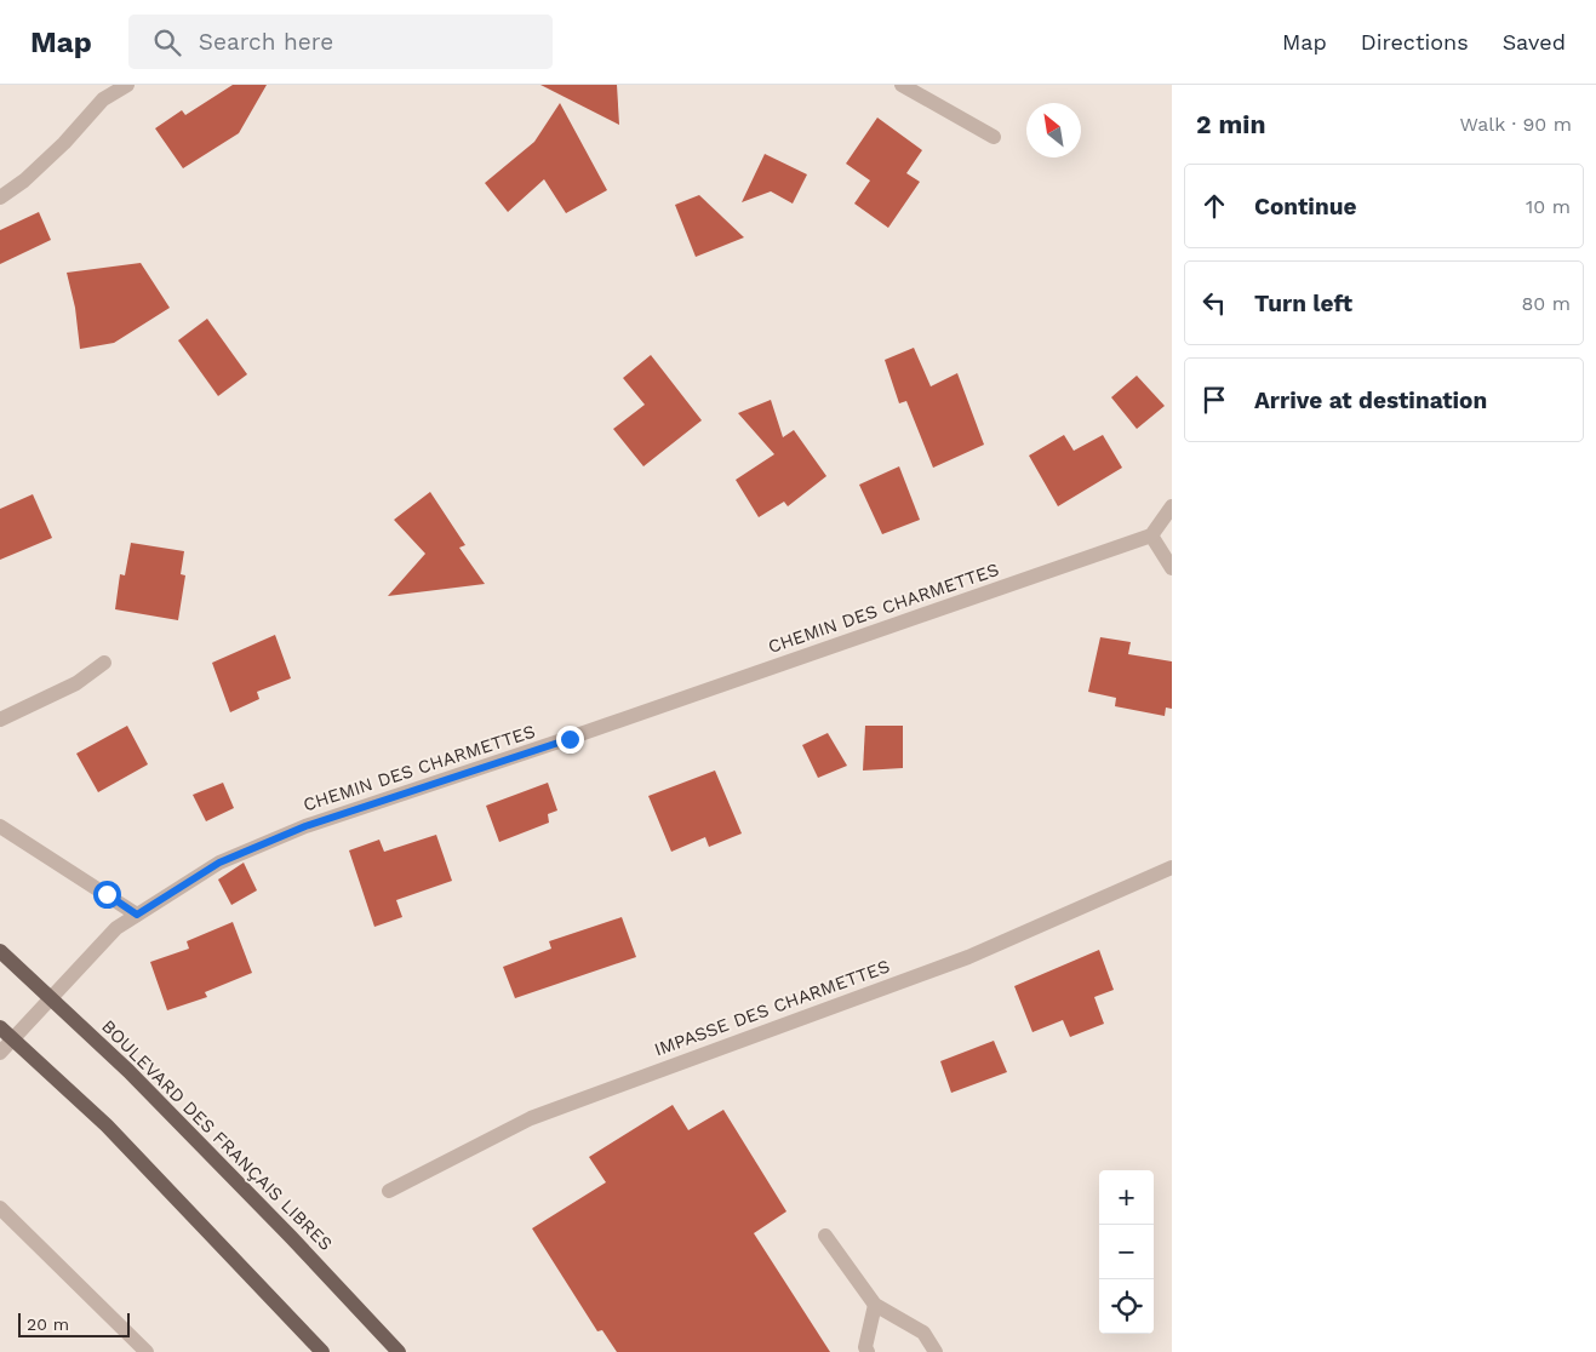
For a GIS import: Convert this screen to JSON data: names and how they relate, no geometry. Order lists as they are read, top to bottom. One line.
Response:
{"streets":{"main road":["BOULEVARD DES FRANÇAIS LIBRES"],"street":["CHEMIN DES CHARMETTES","IMPASSE DES CHARMETTES"]},"scale_bar":"20 m","north":"top left","page":{"header":"Map","search":"Search here","nav":["Map","Directions","Saved"],"heading":["2 min","Walk · 90 m"],"list":[["Continue","10 m"],["Turn left","80 m"],"Arrive at destination"],"map_buttons":["+","−"],"scale":"20 m"}}
